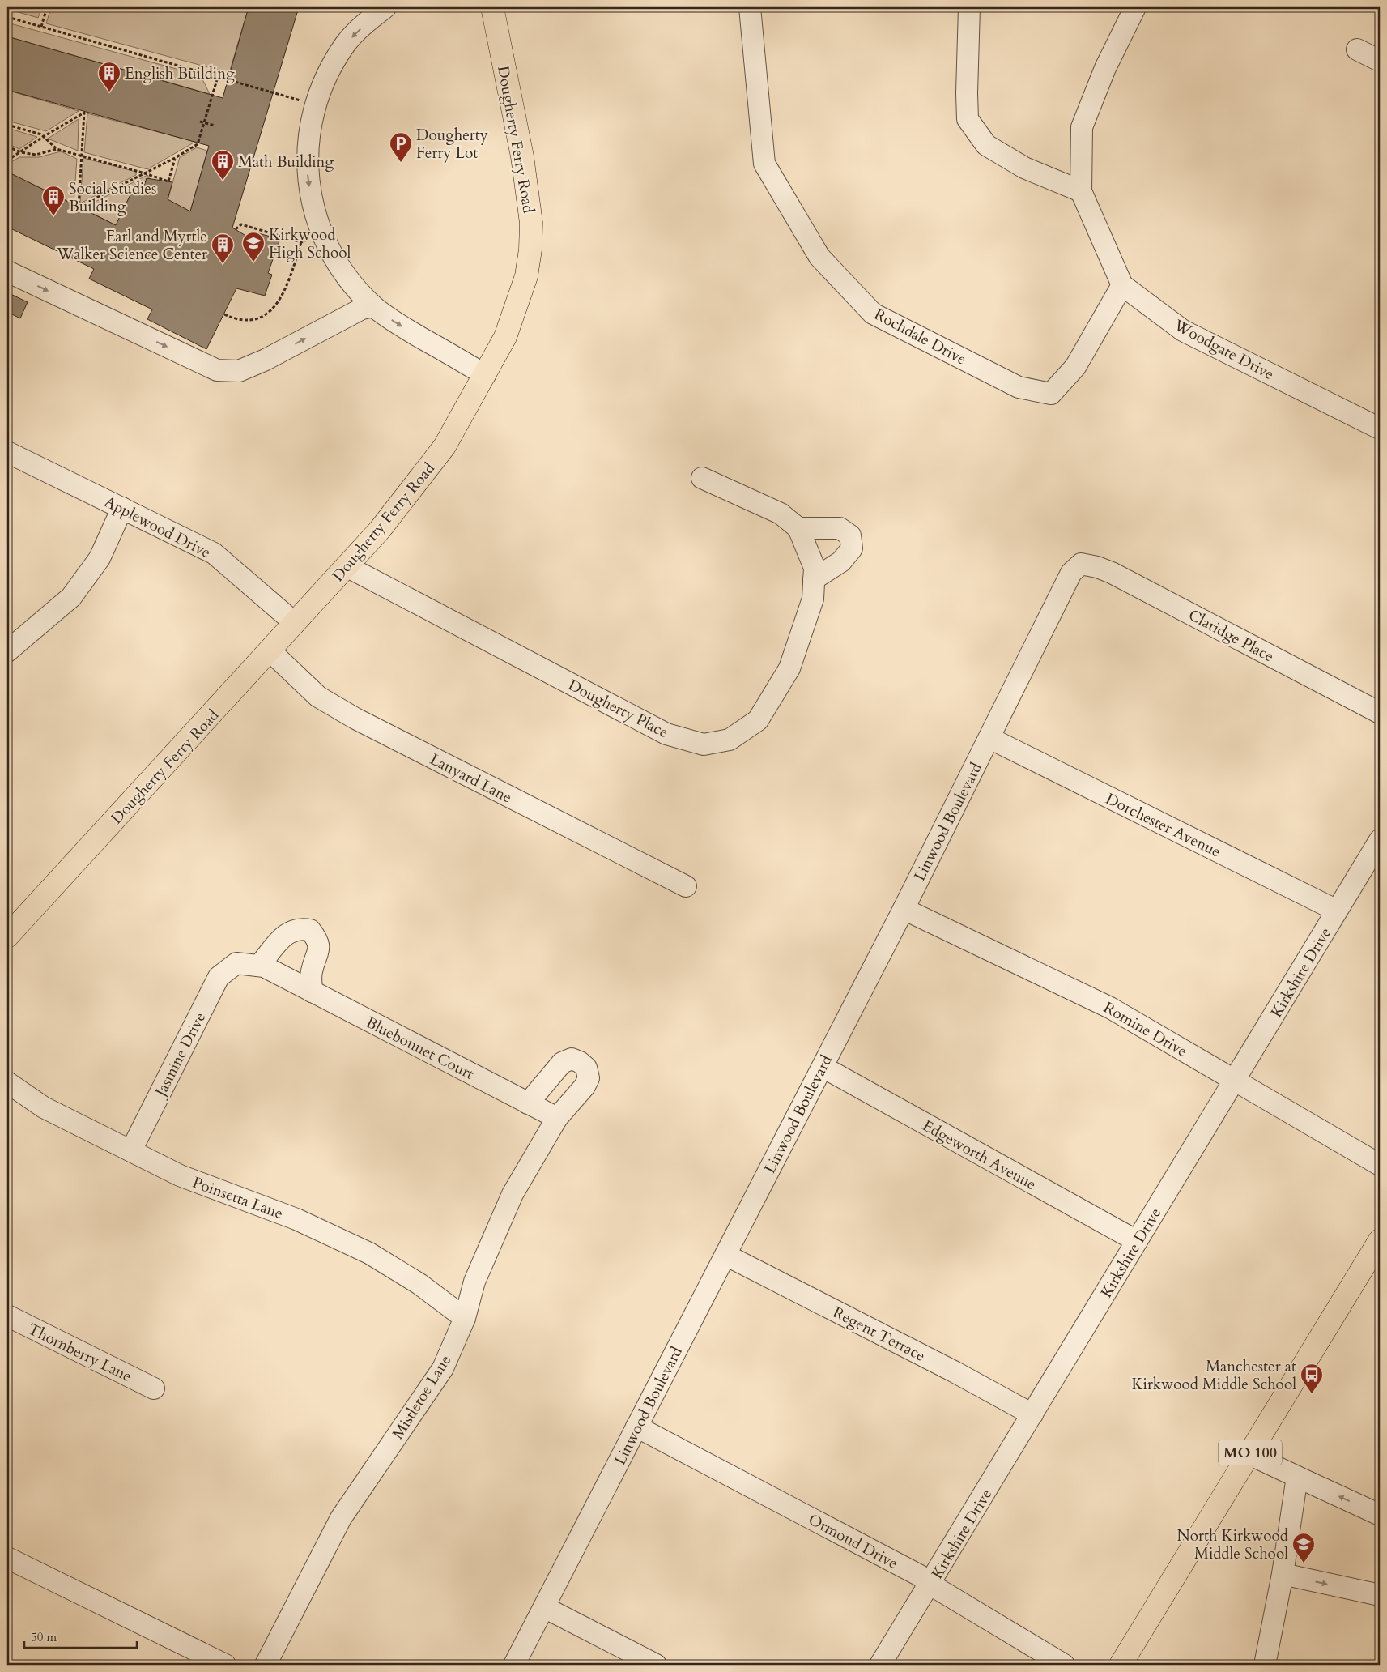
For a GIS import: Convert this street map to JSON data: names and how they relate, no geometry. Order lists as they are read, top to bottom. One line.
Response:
{"streets":{"main road":["Dougherty Ferry Road","MO 100"],"street":["Rochdale Drive","Woodgate Drive","Applewood Drive","Claridge Place","Dougherty Place","Lanyard Lane","Linwood Boulevard","Dorchester Avenue","Kirkshire Drive","Romine Drive","Bluebonnet Court","Jasmine Drive","Edgeworth Avenue","Poinsetta Lane","Regent Terrace","Thornberry Lane","Mistletoe Lane","Ormond Drive"]},"crossings":[["Dougherty Ferry Road","Applewood Drive"],["Dougherty Ferry Road","Dougherty Place"],["Dougherty Ferry Road","Lanyard Lane"],["Rochdale Drive","Woodgate Drive"],["Claridge Place","Linwood Boulevard"],["Linwood Boulevard","Dorchester Avenue"],["Linwood Boulevard","Romine Drive"],["Linwood Boulevard","Edgeworth Avenue"],["Linwood Boulevard","Regent Terrace"],["Linwood Boulevard","Ormond Drive"],["Dorchester Avenue","Kirkshire Drive"],["Kirkshire Drive","Romine Drive"],["Kirkshire Drive","Edgeworth Avenue"],["Kirkshire Drive","Regent Terrace"],["Kirkshire Drive","Ormond Drive"],["Bluebonnet Court","Jasmine Drive"],["Bluebonnet Court","Mistletoe Lane"],["Jasmine Drive","Poinsetta Lane"],["Poinsetta Lane","Mistletoe Lane"]],"places":{"building":["English Building","Math Building","Social Studies Building","Earl and Myrtle Walker Science Center"],"parking":["Dougherty Ferry Lot"],"school or university":["Kirkwood High School","North Kirkwood Middle School"],"bus stop":["Manchester at Kirkwood Middle School"]},"scale_bar":"50 m"}
